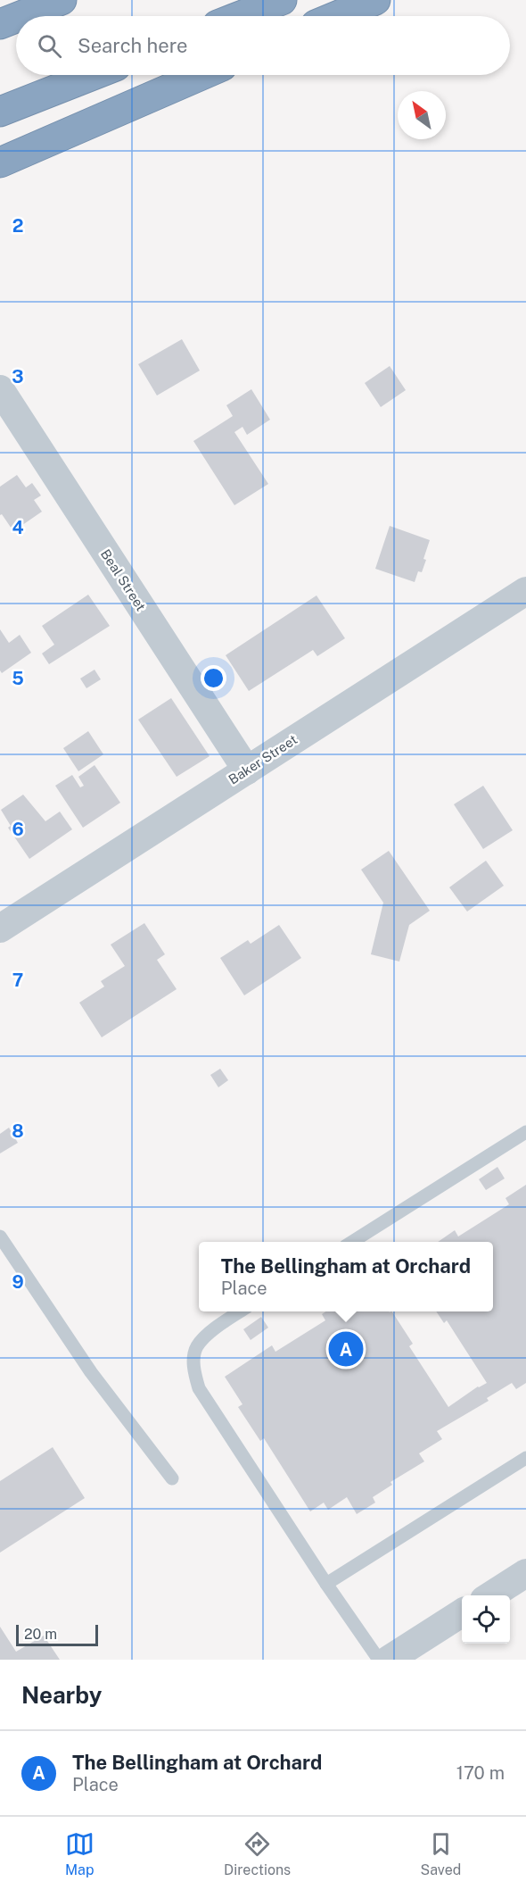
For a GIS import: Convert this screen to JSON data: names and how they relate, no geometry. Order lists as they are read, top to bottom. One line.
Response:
{"streets":{"street":["Beal Street","Baker Street"]},"crossings":[["Beal Street","Baker Street"]],"scale_bar":"20 m","north":"top left","page":{"search":"Search here","popup":["The Bellingham at Orchard","Place"],"pins":"A","scale":"20 m","heading":"Nearby","list":[{"mark":"A","name":"The Bellingham at Orchard","note":"Place","value":"170 m"}],"nav":["Map","Directions","Saved"]},"grid":{"rows":["2","3","4","5","6","7","8","9"]}}
